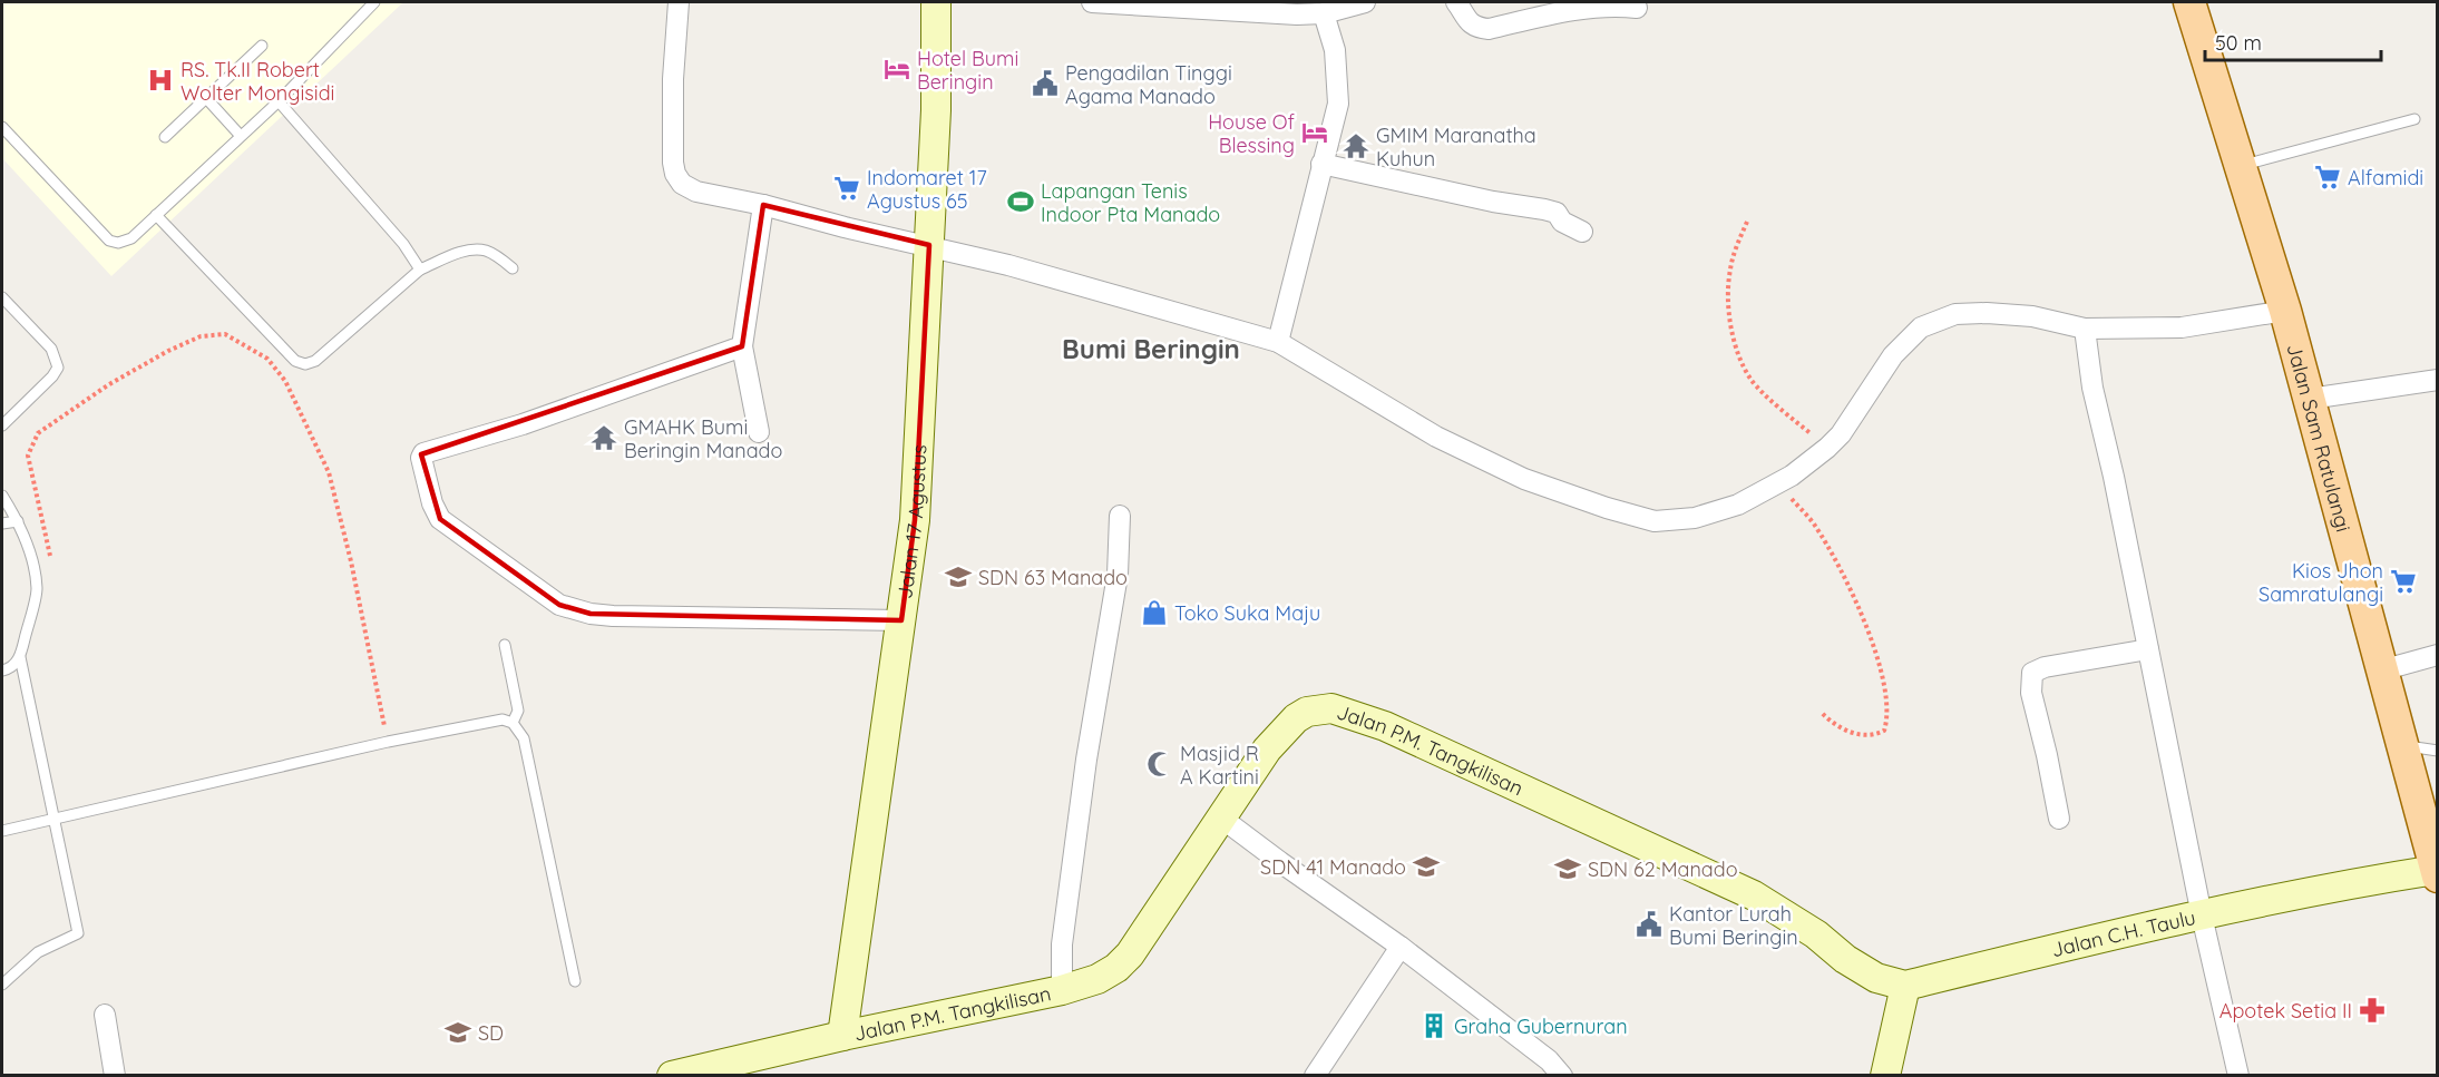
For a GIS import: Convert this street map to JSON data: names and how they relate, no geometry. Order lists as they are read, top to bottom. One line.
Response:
{"streets":{"main road":["Jalan Sam Ratulangi"],"street":["Jalan 17 Agustus","Jalan P.M. Tangkilisan","Jalan C.H. Taulu"]},"crossings":[["Jalan Sam Ratulangi","Jalan C.H. Taulu"],["Jalan 17 Agustus","Jalan P.M. Tangkilisan"],["Jalan P.M. Tangkilisan","Jalan C.H. Taulu"]],"districts":["Bumi Beringin"],"places":{"hotel":["Hotel Bumi Beringin","House Of Blessing"],"hospital":["RS. Tk.II Robert Wolter Mongisidi"],"public building":["Pengadilan Tinggi Agama Manado","Kantor Lurah Bumi Beringin"],"temple":["GMIM Maranatha Kuhun","GMAHK Bumi Beringin Manado"],"supermarket":["Alfamidi","Indomaret 17 Agustus 65","Kios Jhon Samratulangi"],"sports":["Lapangan Tenis Indoor Pta Manado"],"school or university":["SDN 63 Manado","SDN 41 Manado","SDN 62 Manado","SD"],"shop":["Toko Suka Maju"],"mosque":["Masjid R A Kartini"],"pharmacy":["Apotek Setia II"],"building":["Graha Gubernuran"]},"scale_bar":"50 m"}
